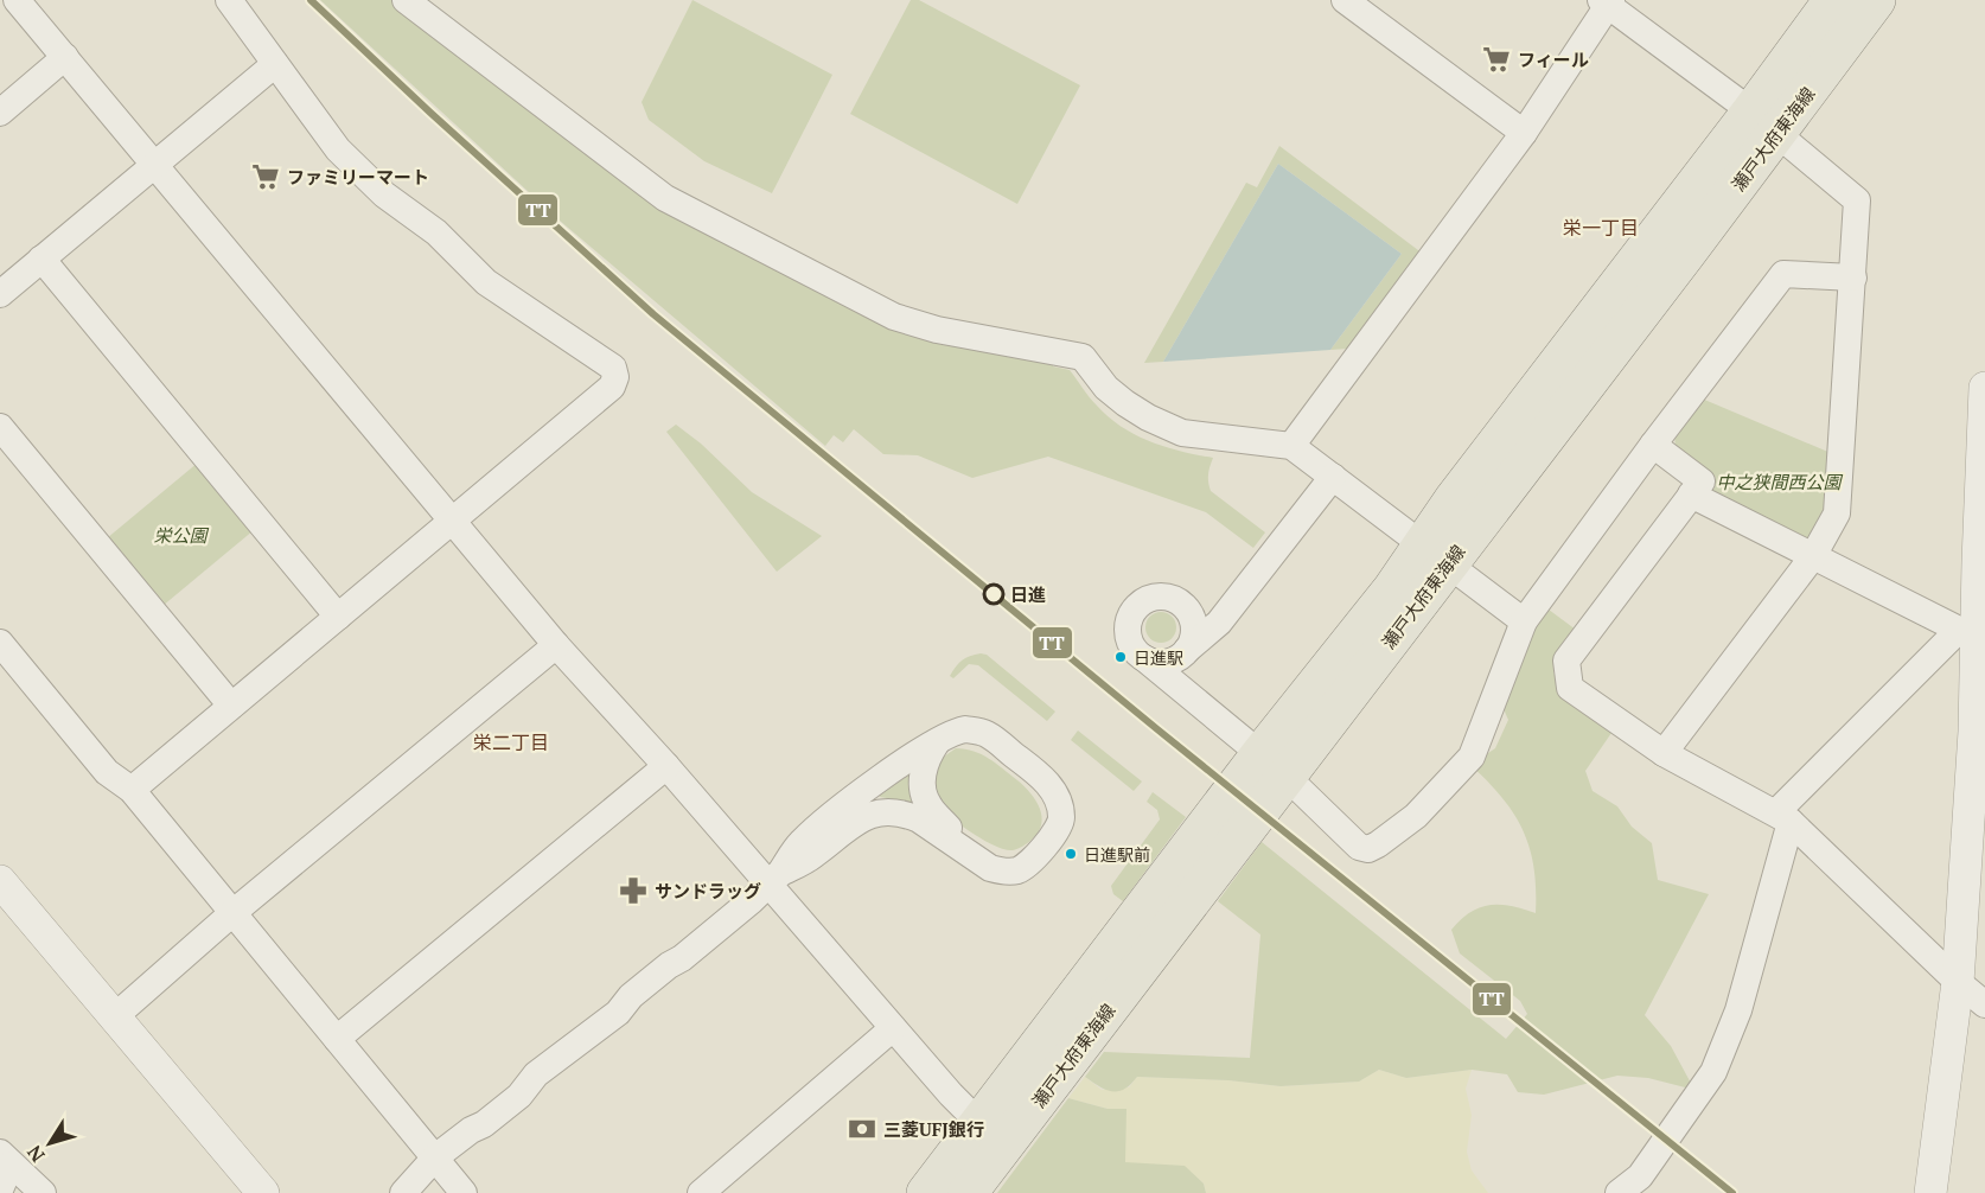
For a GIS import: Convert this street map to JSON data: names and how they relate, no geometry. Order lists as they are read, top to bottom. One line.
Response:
{"streets":{"main road":["瀬戸大府東海線"]},"districts":["栄一丁目","栄二丁目"],"parks":["中之狭間西公園","栄公園"],"places":{"supermarket":["フィール","ファミリーマート"],"other":["日進","日進駅","日進駅前"],"pharmacy":["サンドラッグ"],"bank":["三菱UFJ銀行"]},"lines":["transit line TT"],"north":"bottom left"}
